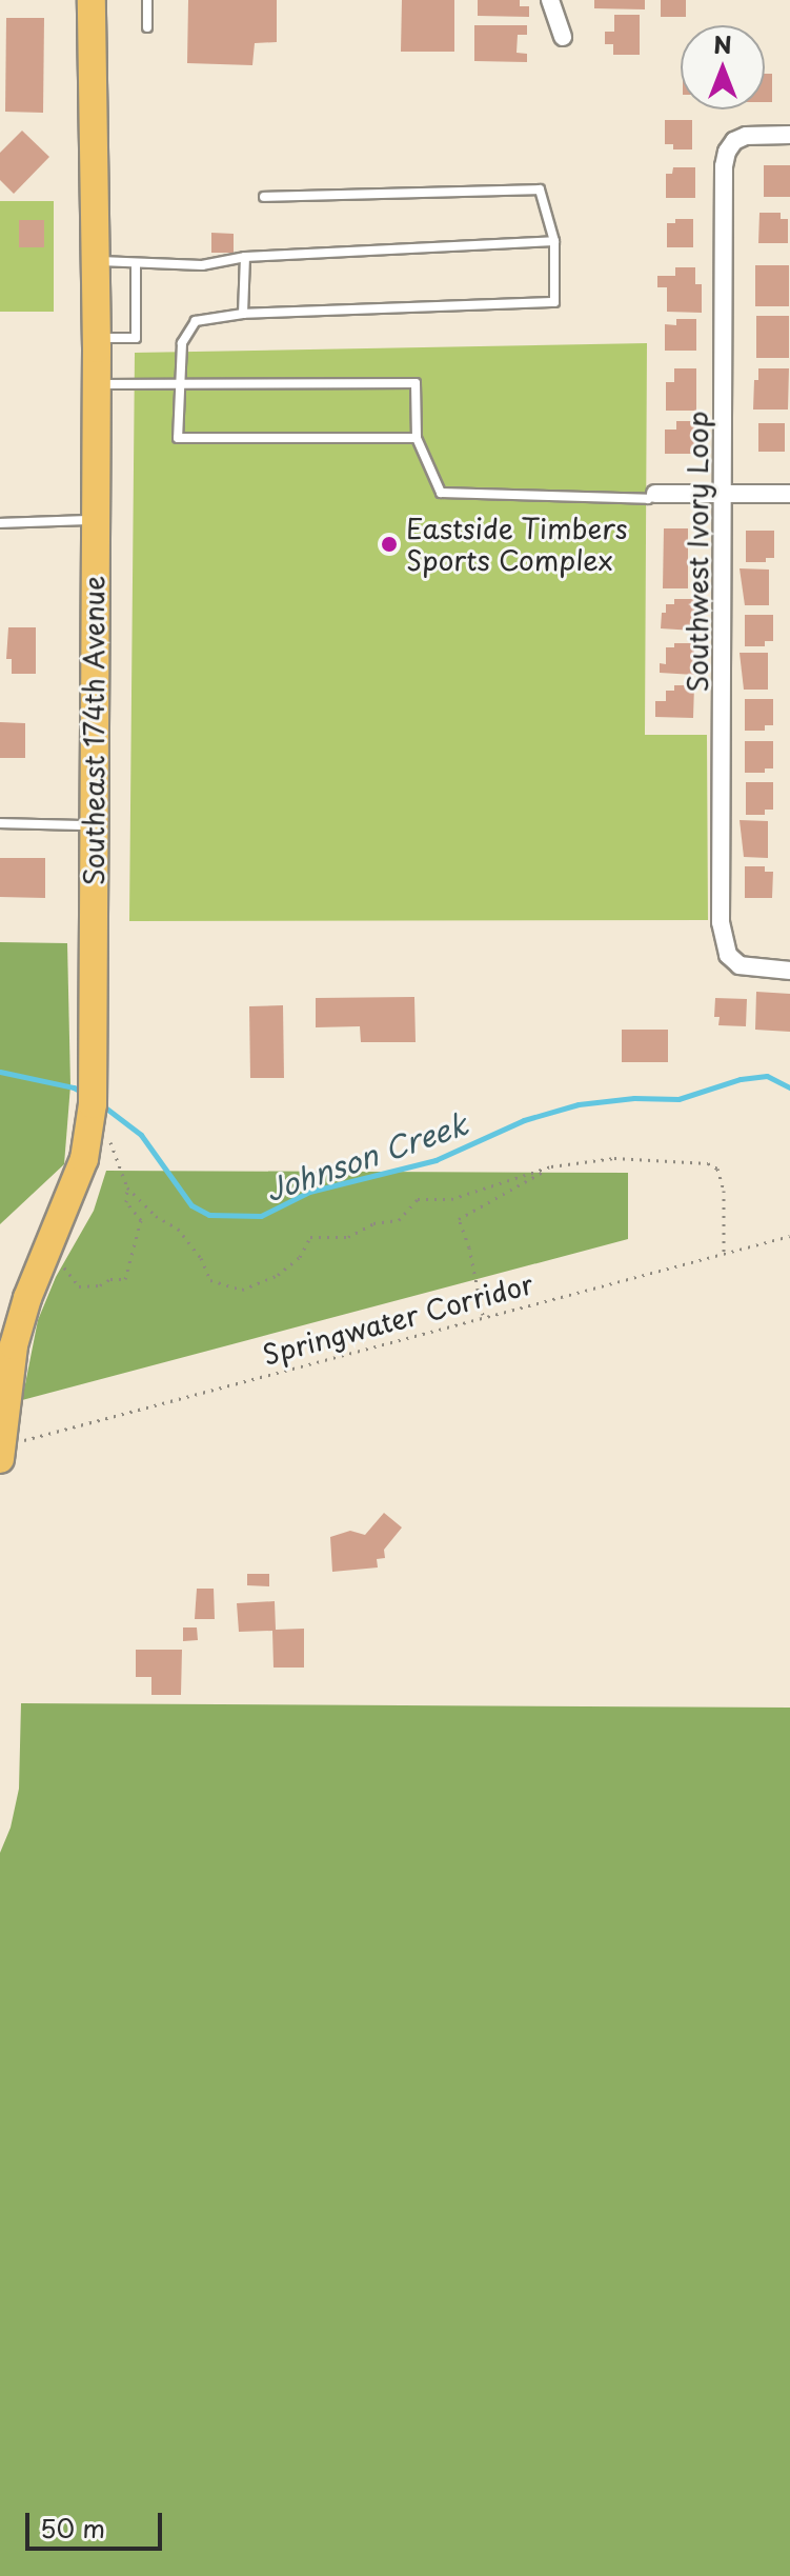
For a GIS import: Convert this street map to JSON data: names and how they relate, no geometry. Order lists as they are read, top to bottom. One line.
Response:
{"streets":{"main road":["Southeast 174th Avenue"],"street":["Southwest Ivory Loop"],"path":["Springwater Corridor"]},"crossings":[["Southeast 174th Avenue","Springwater Corridor"]],"water":["Johnson Creek"],"places":["Eastside Timbers Sports Complex"],"scale_bar":"50 m","north":"top"}
